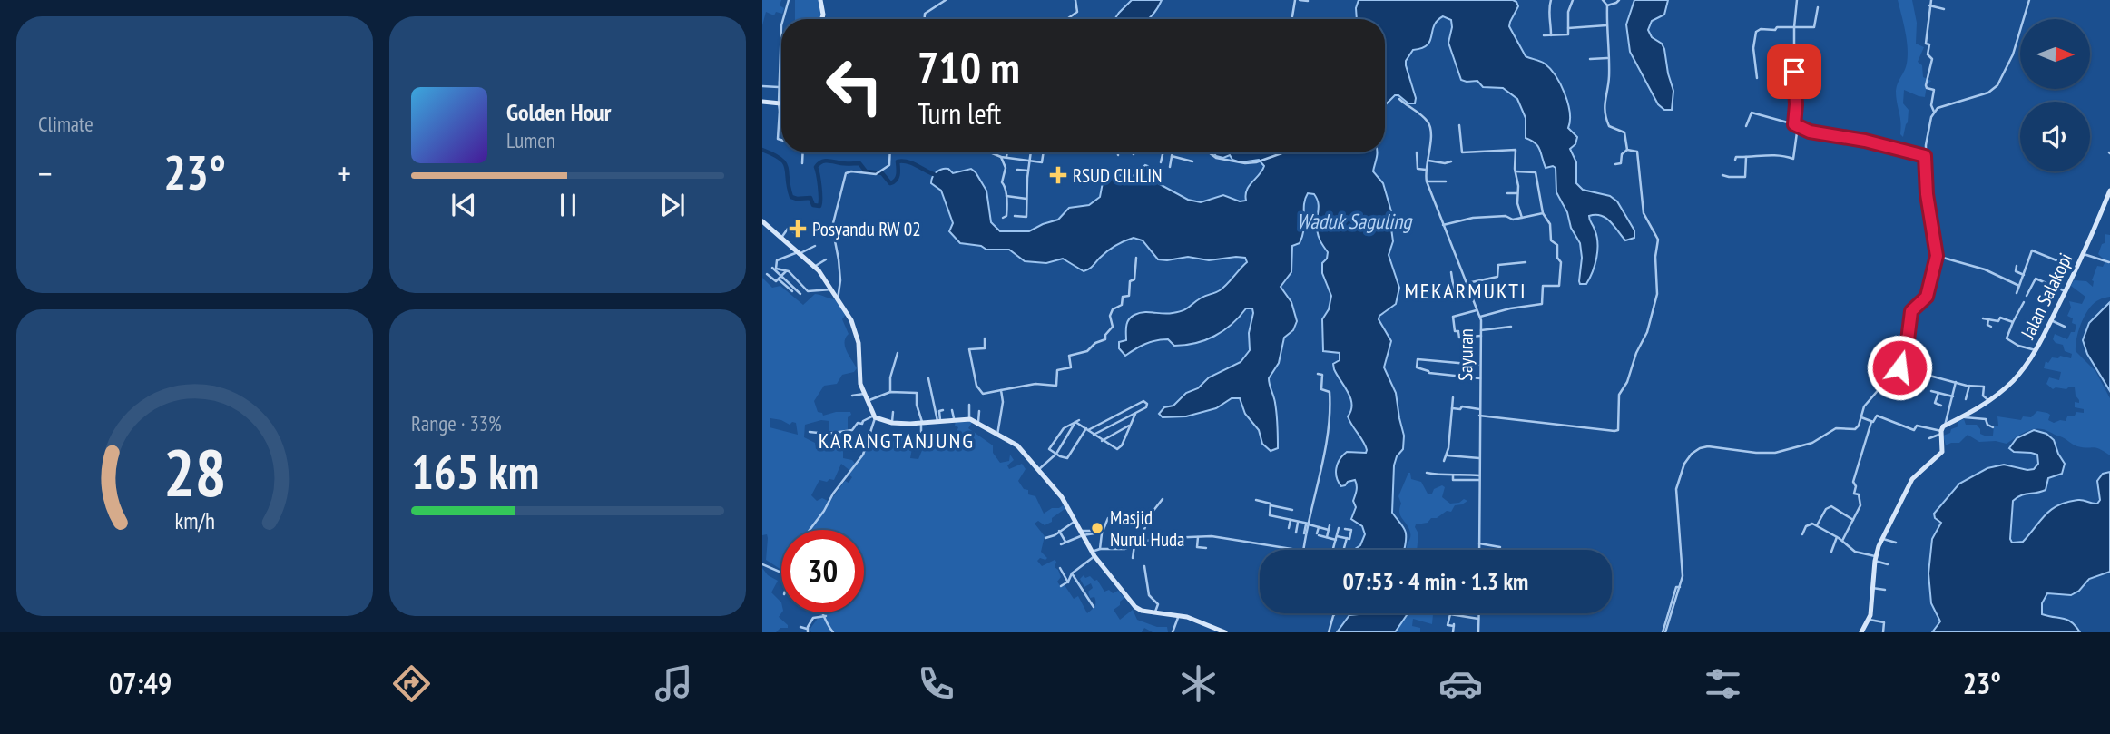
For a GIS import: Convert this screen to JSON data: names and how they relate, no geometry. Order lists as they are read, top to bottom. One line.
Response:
{"streets":{"main road":["Jalan Salakopi"],"street":["Sayuran"]},"districts":["MEKARMUKTI","KARANGTANJUNG"],"water":["Waduk Saguling"],"places":{"health":["RSUD CILILIN","Posyandu RW 02"],"other":["Masjid Nurul Huda"]},"north":"right","page":{"tile":["Climate",["Range · 33%","165 km"]],"turn":["710 m","Turn left"],"song":["Golden Hour","Lumen"],"heat":["−","23°","+"],"limit":"30","trip":"07:53 · 4 min · 1.3 km","tabs":["07:49","23°"],"gauge":["28","km/h"]}}
